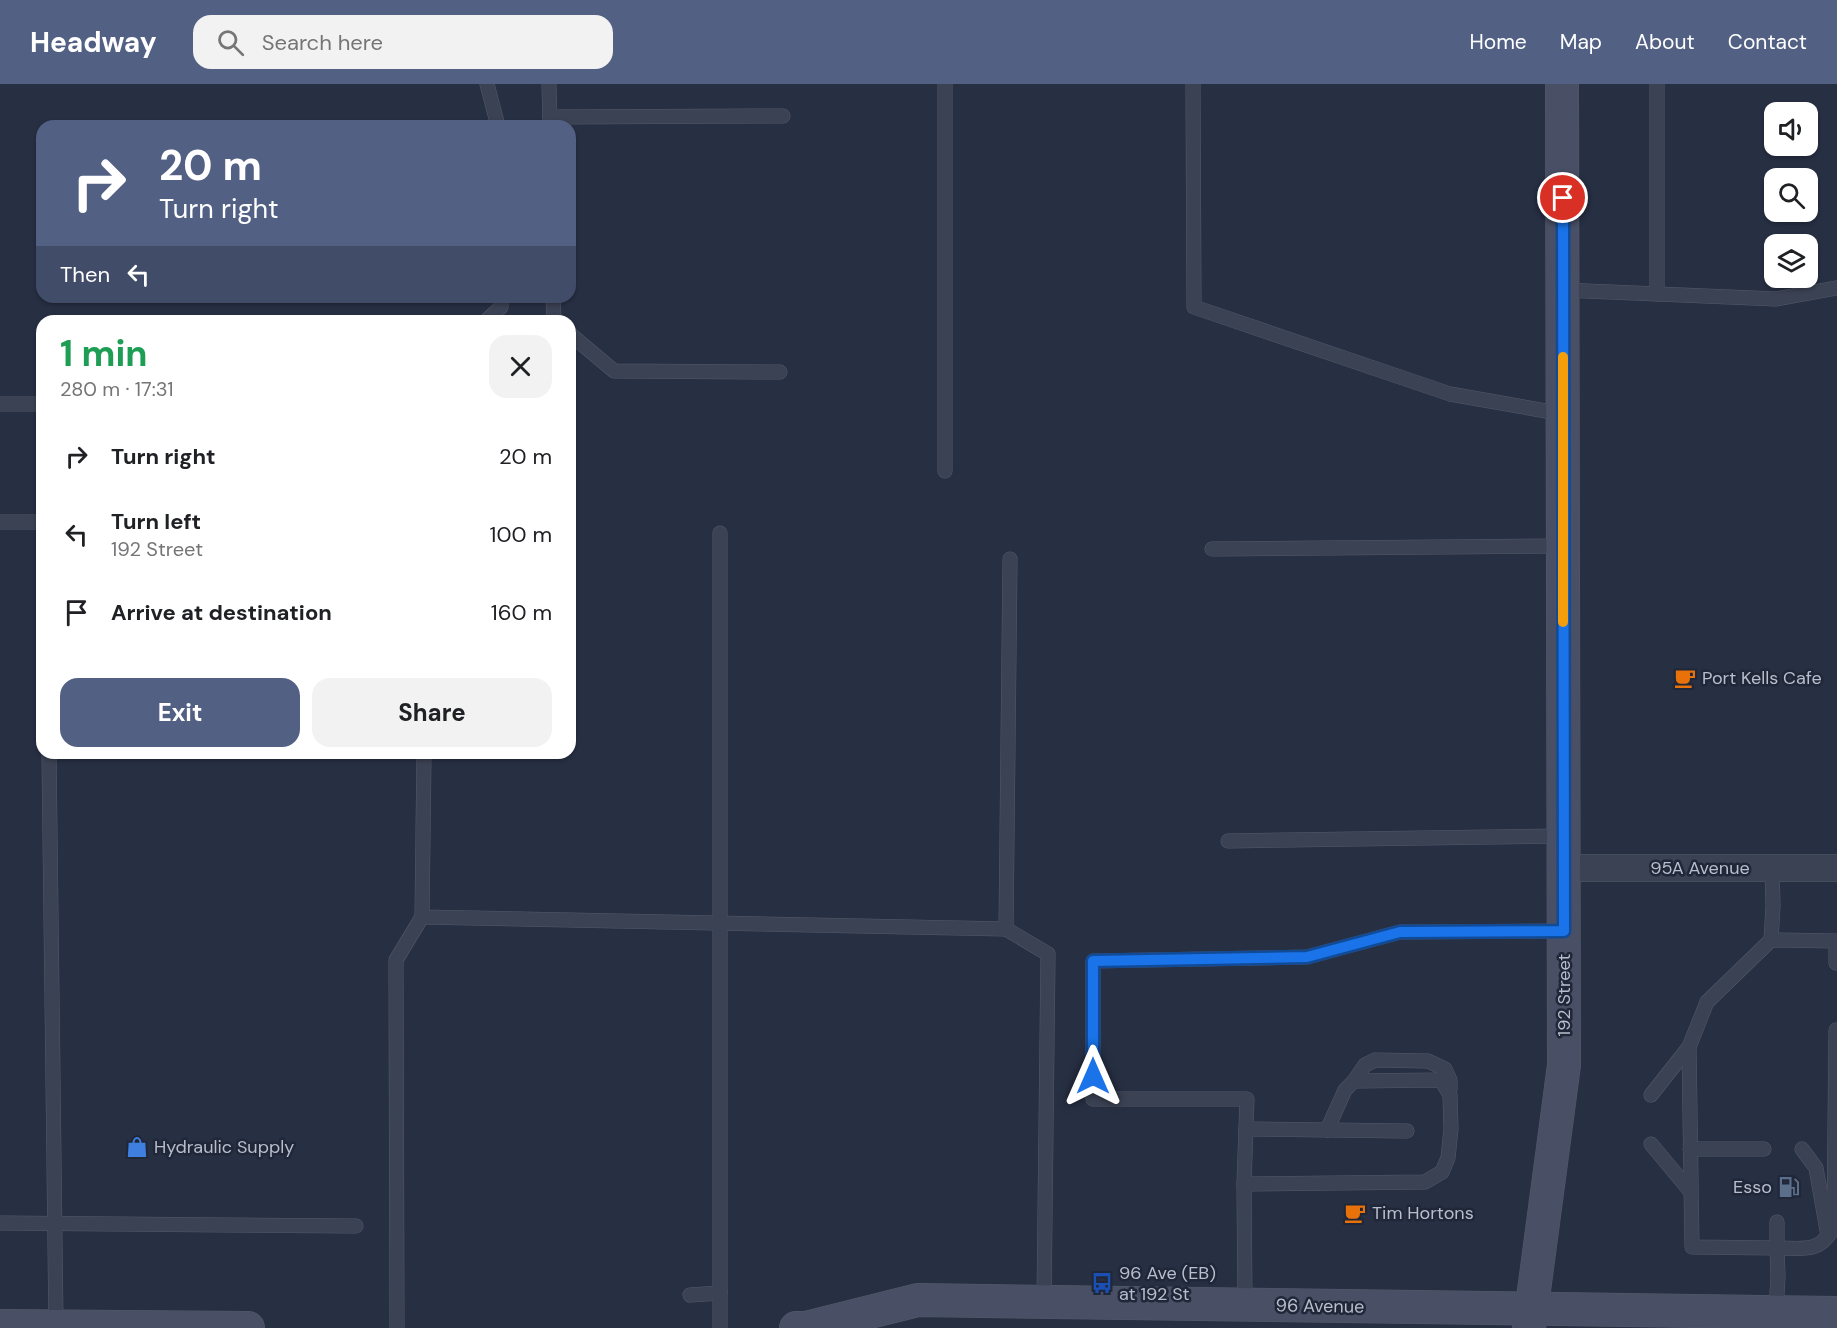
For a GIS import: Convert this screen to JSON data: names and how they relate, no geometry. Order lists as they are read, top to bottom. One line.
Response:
{"streets":{"main road":["192 Street","96 Avenue"],"street":["95A Avenue"]},"crossings":[["95A Avenue","192 Street"],["192 Street","96 Avenue"]],"places":{"cafe":["Port Kells Cafe","Tim Hortons"],"shop":["Hydraulic Supply"],"fuel station":["Esso"],"bus stop":["96 Ave (EB) at 192 St"]},"page":{"header":"Headway","search":"Search here","nav":["Home","Map","About","Contact"],"turn":["20 m","Turn right"],"then":"Then","heading":["1 min","280 m · 17:31"],"list":[{"name":"Turn right","value":"20 m"},{"name":"Turn left","note":"192 Street","value":"100 m"},{"name":"Arrive at destination","value":"160 m"}],"buttons":["Exit","Share"]}}
